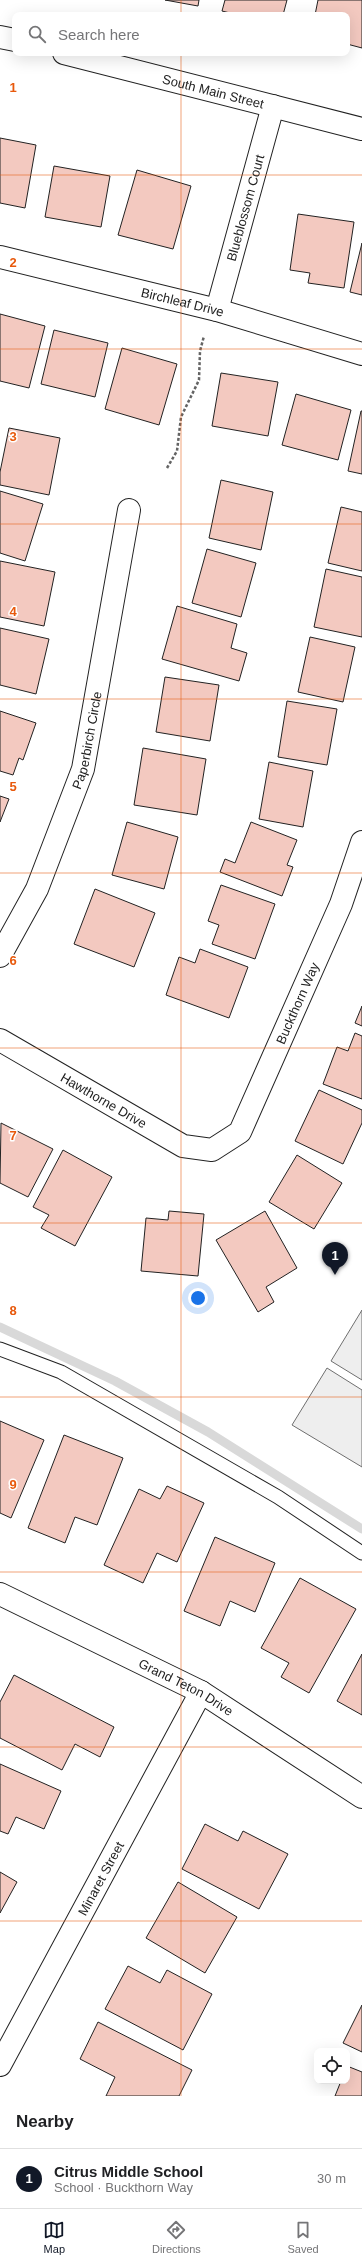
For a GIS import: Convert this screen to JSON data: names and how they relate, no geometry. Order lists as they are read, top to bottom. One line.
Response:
{"streets":{"street":["South Main Street","Blueblossom Court","Birchleaf Drive","Paperbirch Circle","Buckthorn Way","Hawthorne Drive","Grand Teton Drive","Minaret Street"]},"crossings":[["South Main Street","Blueblossom Court"],["Blueblossom Court","Birchleaf Drive"],["Buckthorn Way","Hawthorne Drive"],["Grand Teton Drive","Minaret Street"]],"page":{"search":"Search here","pins":"1","heading":"Nearby","list":[{"mark":"1","name":"Citrus Middle School","note":"School · Buckthorn Way","value":"30 m"}],"nav":["Map","Directions","Saved"]},"grid":{"rows":["1","2","3","4","5","6","7","8","9"]}}
